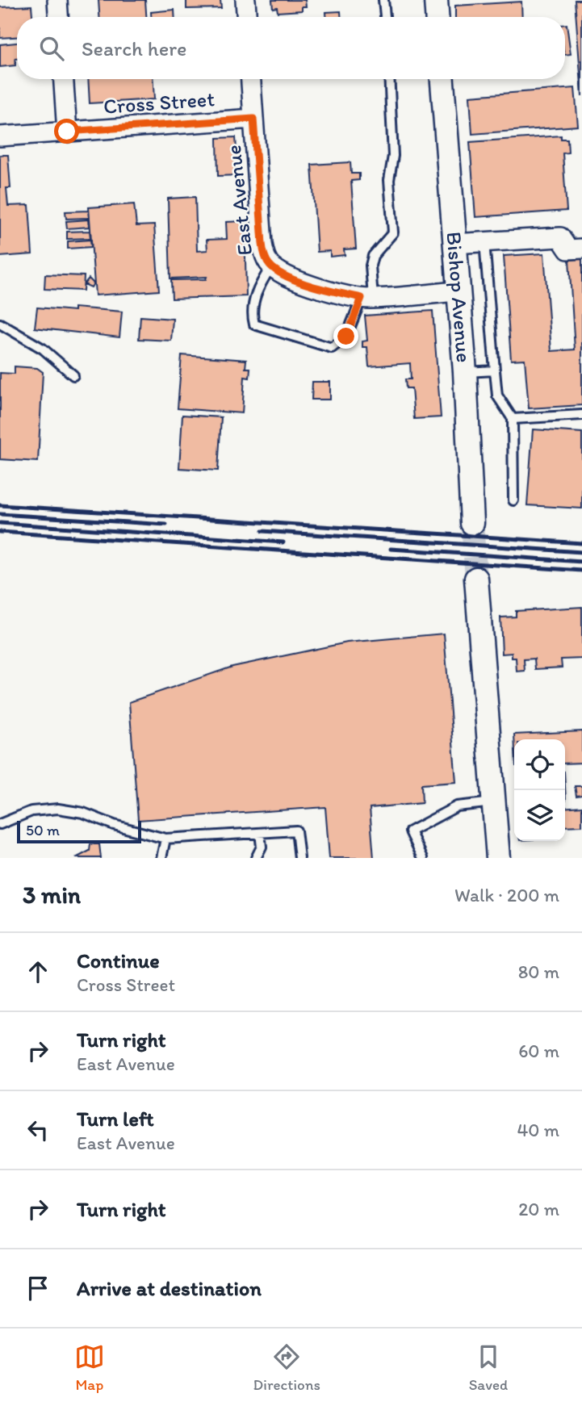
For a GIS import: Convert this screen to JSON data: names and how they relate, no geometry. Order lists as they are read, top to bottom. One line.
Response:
{"streets":{"street":["Cross Street","East Avenue","Bishop Avenue"]},"crossings":[["Cross Street","East Avenue"],["East Avenue","Bishop Avenue"]],"scale_bar":"50 m","page":{"search":"Search here","scale":"50 m","heading":["3 min","Walk · 200 m"],"list":[["Continue","Cross Street","80 m"],["Turn right","East Avenue","60 m"],["Turn left","East Avenue","40 m"],["Turn right","20 m"],"Arrive at destination"],"nav":["Map","Directions","Saved"]}}
